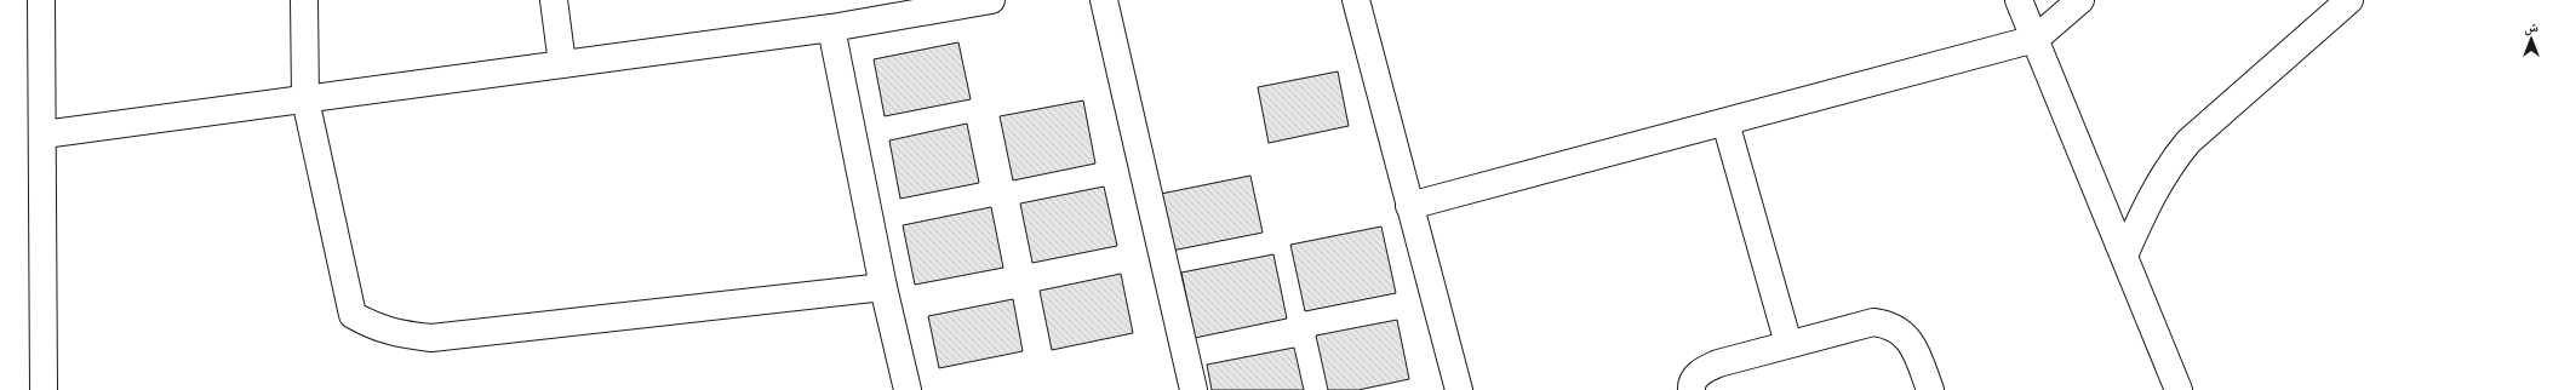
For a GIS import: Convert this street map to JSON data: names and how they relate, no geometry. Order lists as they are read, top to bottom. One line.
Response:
{"north":"top"}
